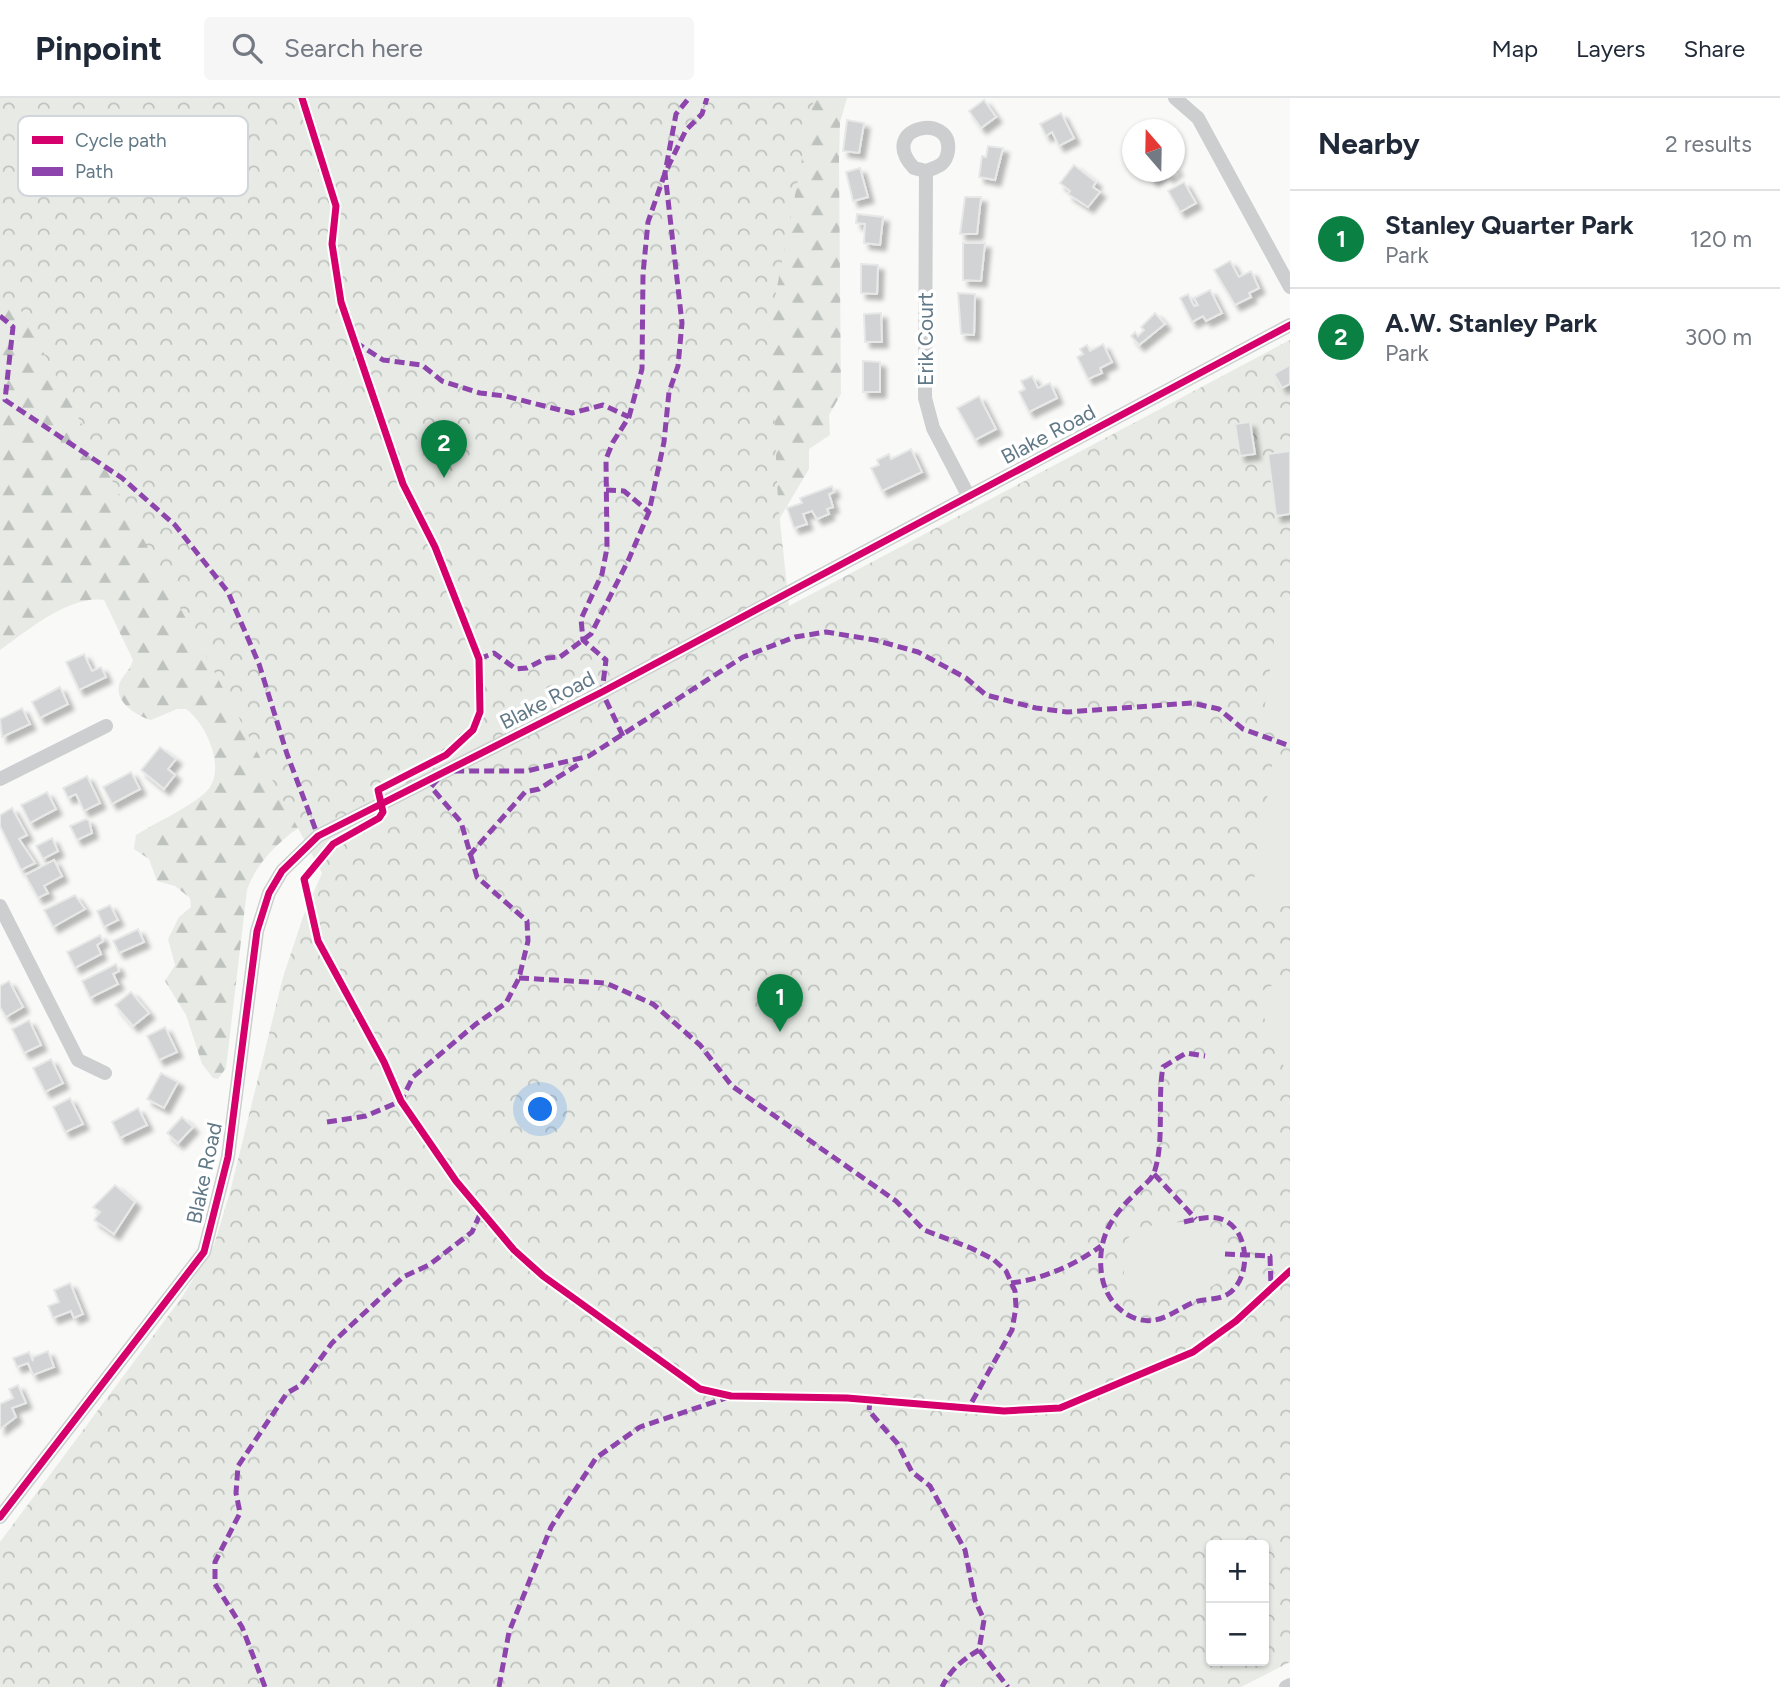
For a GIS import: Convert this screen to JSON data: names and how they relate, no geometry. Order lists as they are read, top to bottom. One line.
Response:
{"streets":{"street":["Erik Court","Blake Road"]},"crossings":[["Erik Court","Blake Road"]],"legend":["Cycle path","Path"],"north":"top","page":{"header":"Pinpoint","search":"Search here","nav":["Map","Layers","Share"],"heading":["Nearby","2 results"],"list":[{"mark":"1","name":"Stanley Quarter Park","note":"Park","value":"120 m"},{"mark":"2","name":"A.W. Stanley Park","note":"Park","value":"300 m"}],"pins":["2","1"],"map_buttons":["+","−"]}}
